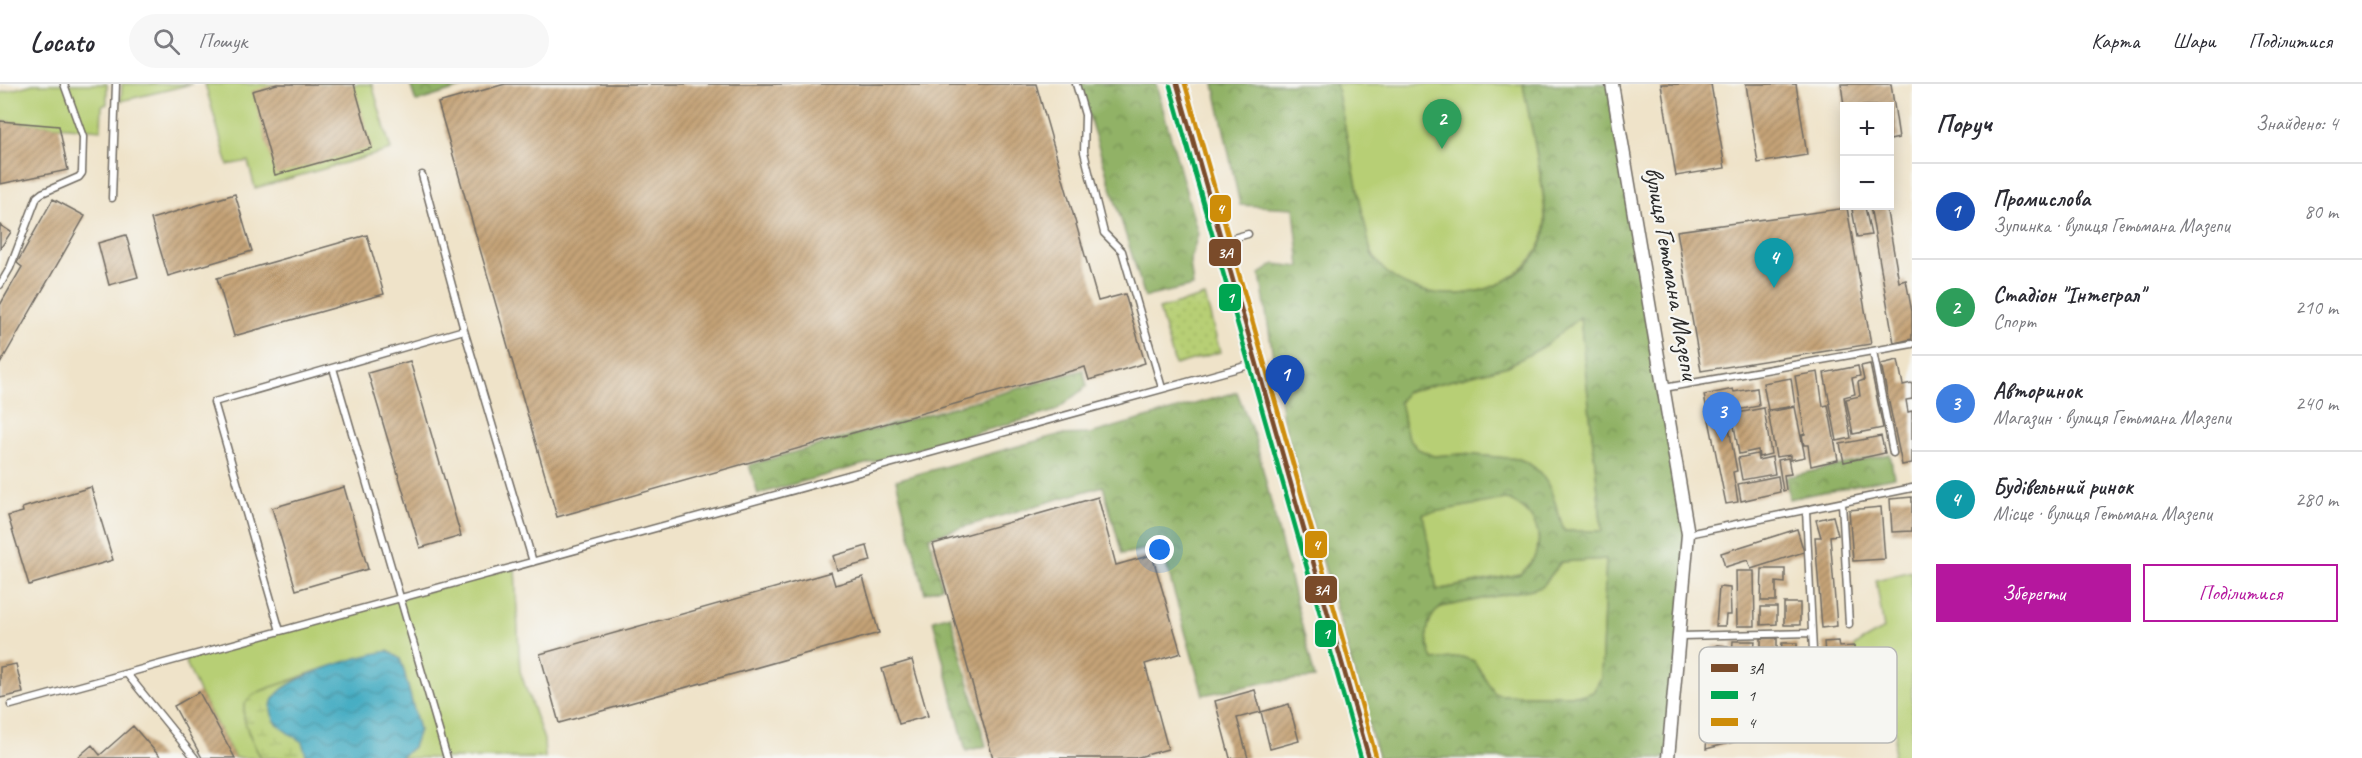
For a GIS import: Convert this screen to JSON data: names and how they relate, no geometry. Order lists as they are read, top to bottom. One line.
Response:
{"streets":{"street":["вулиця Гетьмана Мазепи"]},"lines":["transit line 3А","transit line 4","transit line 1"],"legend":["3А","1","4"],"page":{"header":"Locato","search":"Пошук","nav":["Карта","Шари","Поділитися"],"heading":["Поруч","Знайдено: 4"],"pins":["2","4","1","3"],"map_buttons":["+","−"],"list":[{"mark":"1","name":"Промислова","note":"Зупинка · вулиця Гетьмана Мазепи","value":"80 m"},{"mark":"2","name":"Стадіон \"Інтеграл\"","note":"Спорт","value":"210 m"},{"mark":"3","name":"Авторинок","note":"Магазин · вулиця Гетьмана Мазепи","value":"240 m"},{"mark":"4","name":"Будівельний ринок","note":"Місце · вулиця Гетьмана Мазепи","value":"280 m"}],"buttons":["Зберегти","Поділитися"]}}
